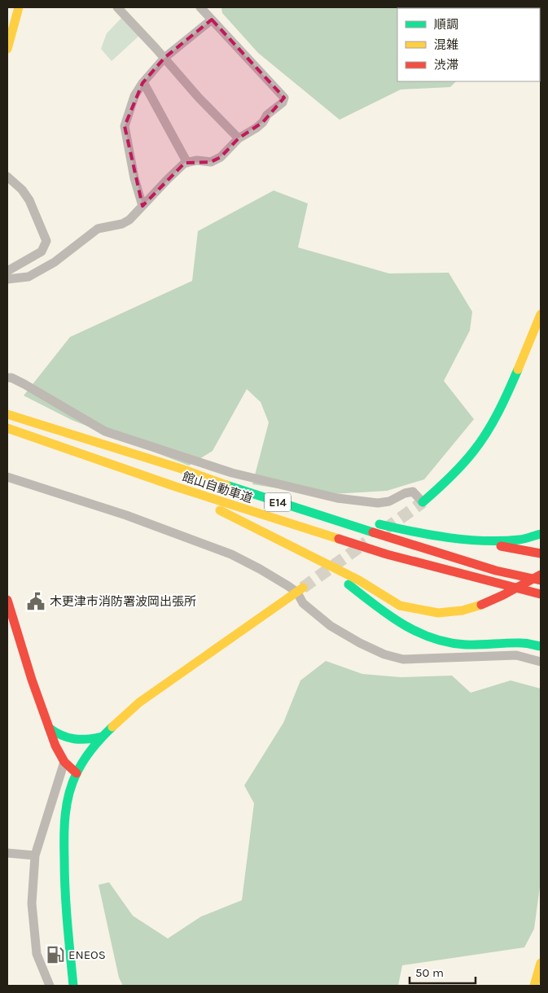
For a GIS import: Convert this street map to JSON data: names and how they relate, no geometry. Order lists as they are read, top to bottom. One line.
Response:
{"streets":{"main road":["館山自動車道","E14"]},"places":{"public building":["木更津市消防署波岡出張所"],"fuel station":["ENEOS"]},"legend":["順調","混雑","渋滞"],"scale_bar":"50 m"}
